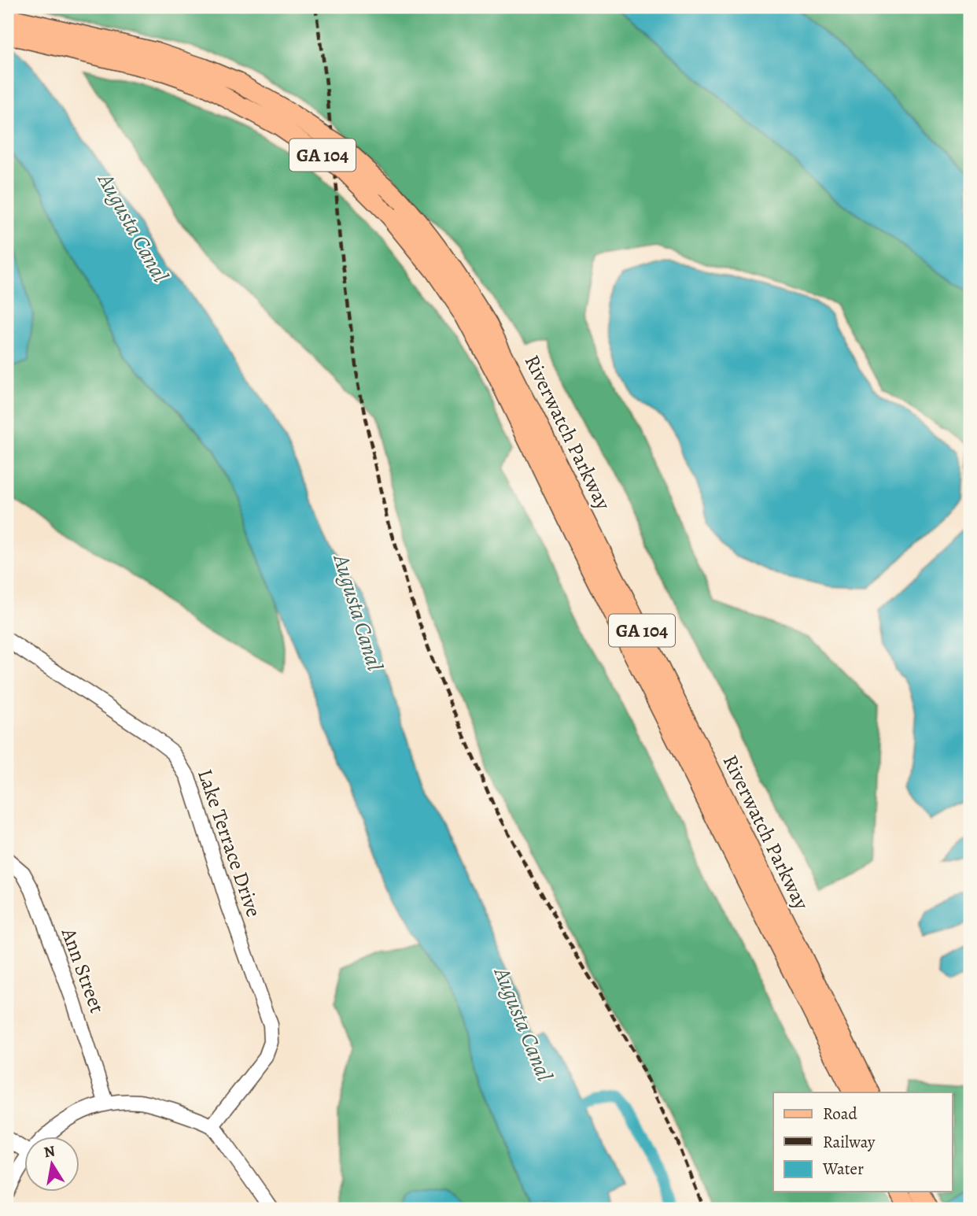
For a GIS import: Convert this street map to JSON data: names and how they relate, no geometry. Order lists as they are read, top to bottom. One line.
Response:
{"streets":{"main road":["GA 104","Riverwatch Parkway"],"street":["Lake Terrace Drive","Ann Street"]},"water":["Augusta Canal"],"legend":["Road","Railway","Water"],"north":"top"}
